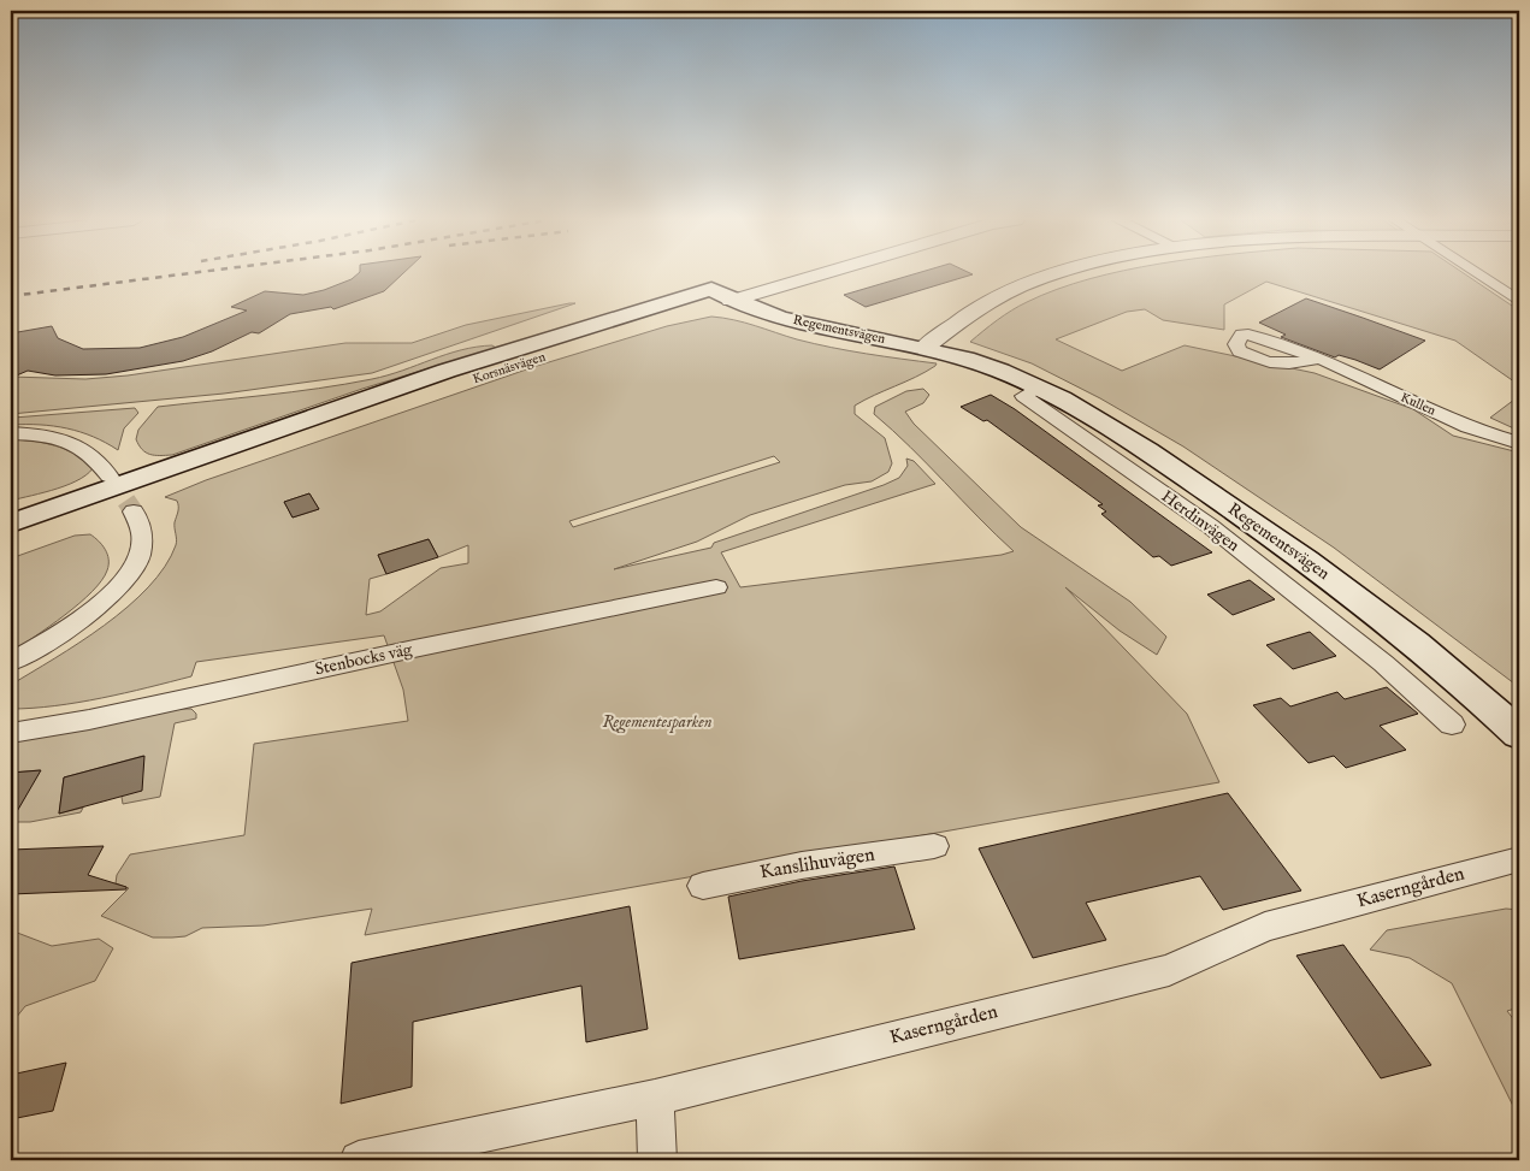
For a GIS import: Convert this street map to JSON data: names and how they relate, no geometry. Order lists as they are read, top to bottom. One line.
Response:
{"streets":{"main road":["Regementsvägen","Korsnäsvägen"],"street":["Kullen","Herdinvägen","Stenbocks väg","Kanslihuvägen","Kaserngården"]},"crossings":[["Regementsvägen","Korsnäsvägen"],["Regementsvägen","Herdinvägen"]],"parks":["Regementesparken"]}
